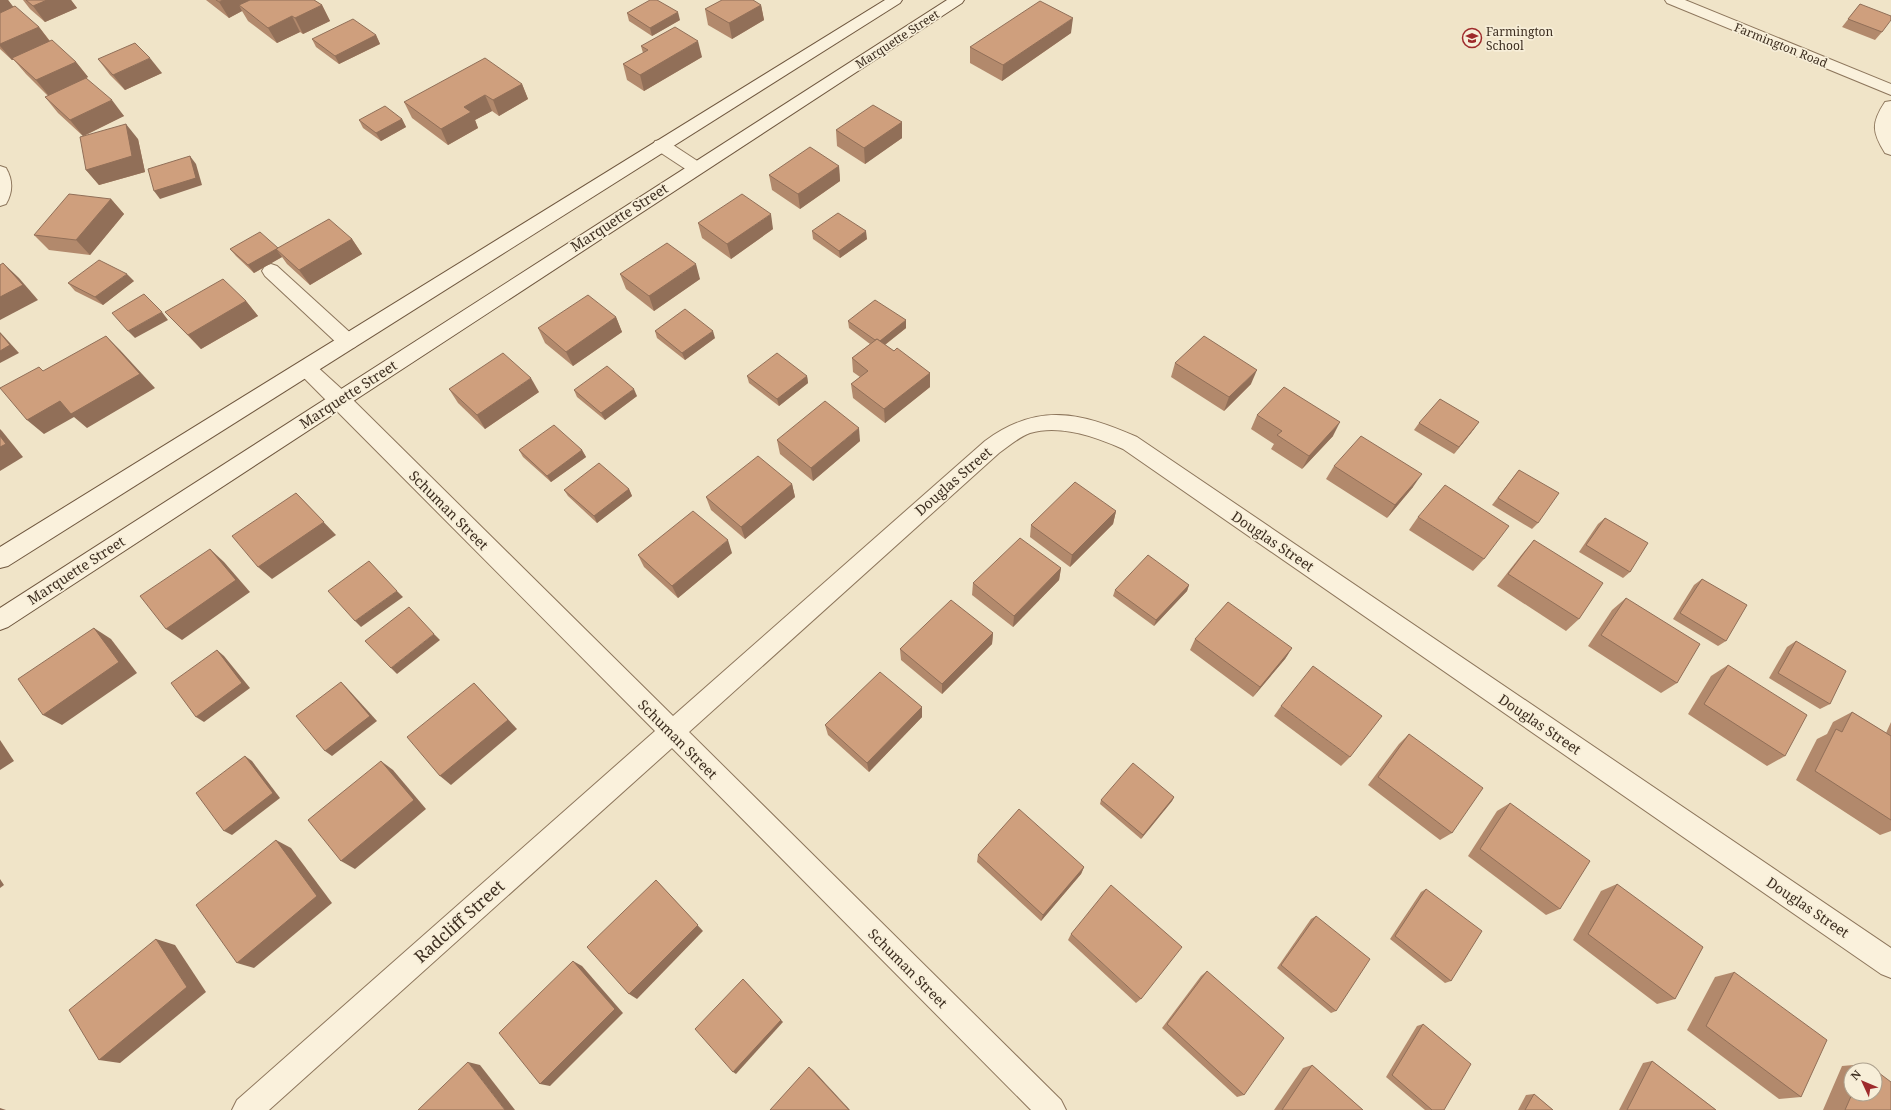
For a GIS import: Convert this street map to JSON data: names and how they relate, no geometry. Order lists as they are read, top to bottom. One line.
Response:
{"streets":{"street":["Marquette Street","Farmington Road","Douglas Street","Schuman Street","Radcliff Street"]},"crossings":[["Marquette Street","Schuman Street"],["Douglas Street","Schuman Street"],["Douglas Street","Radcliff Street"],["Schuman Street","Radcliff Street"]],"places":{"school or university":["Farmington School"]},"north":"top left"}
